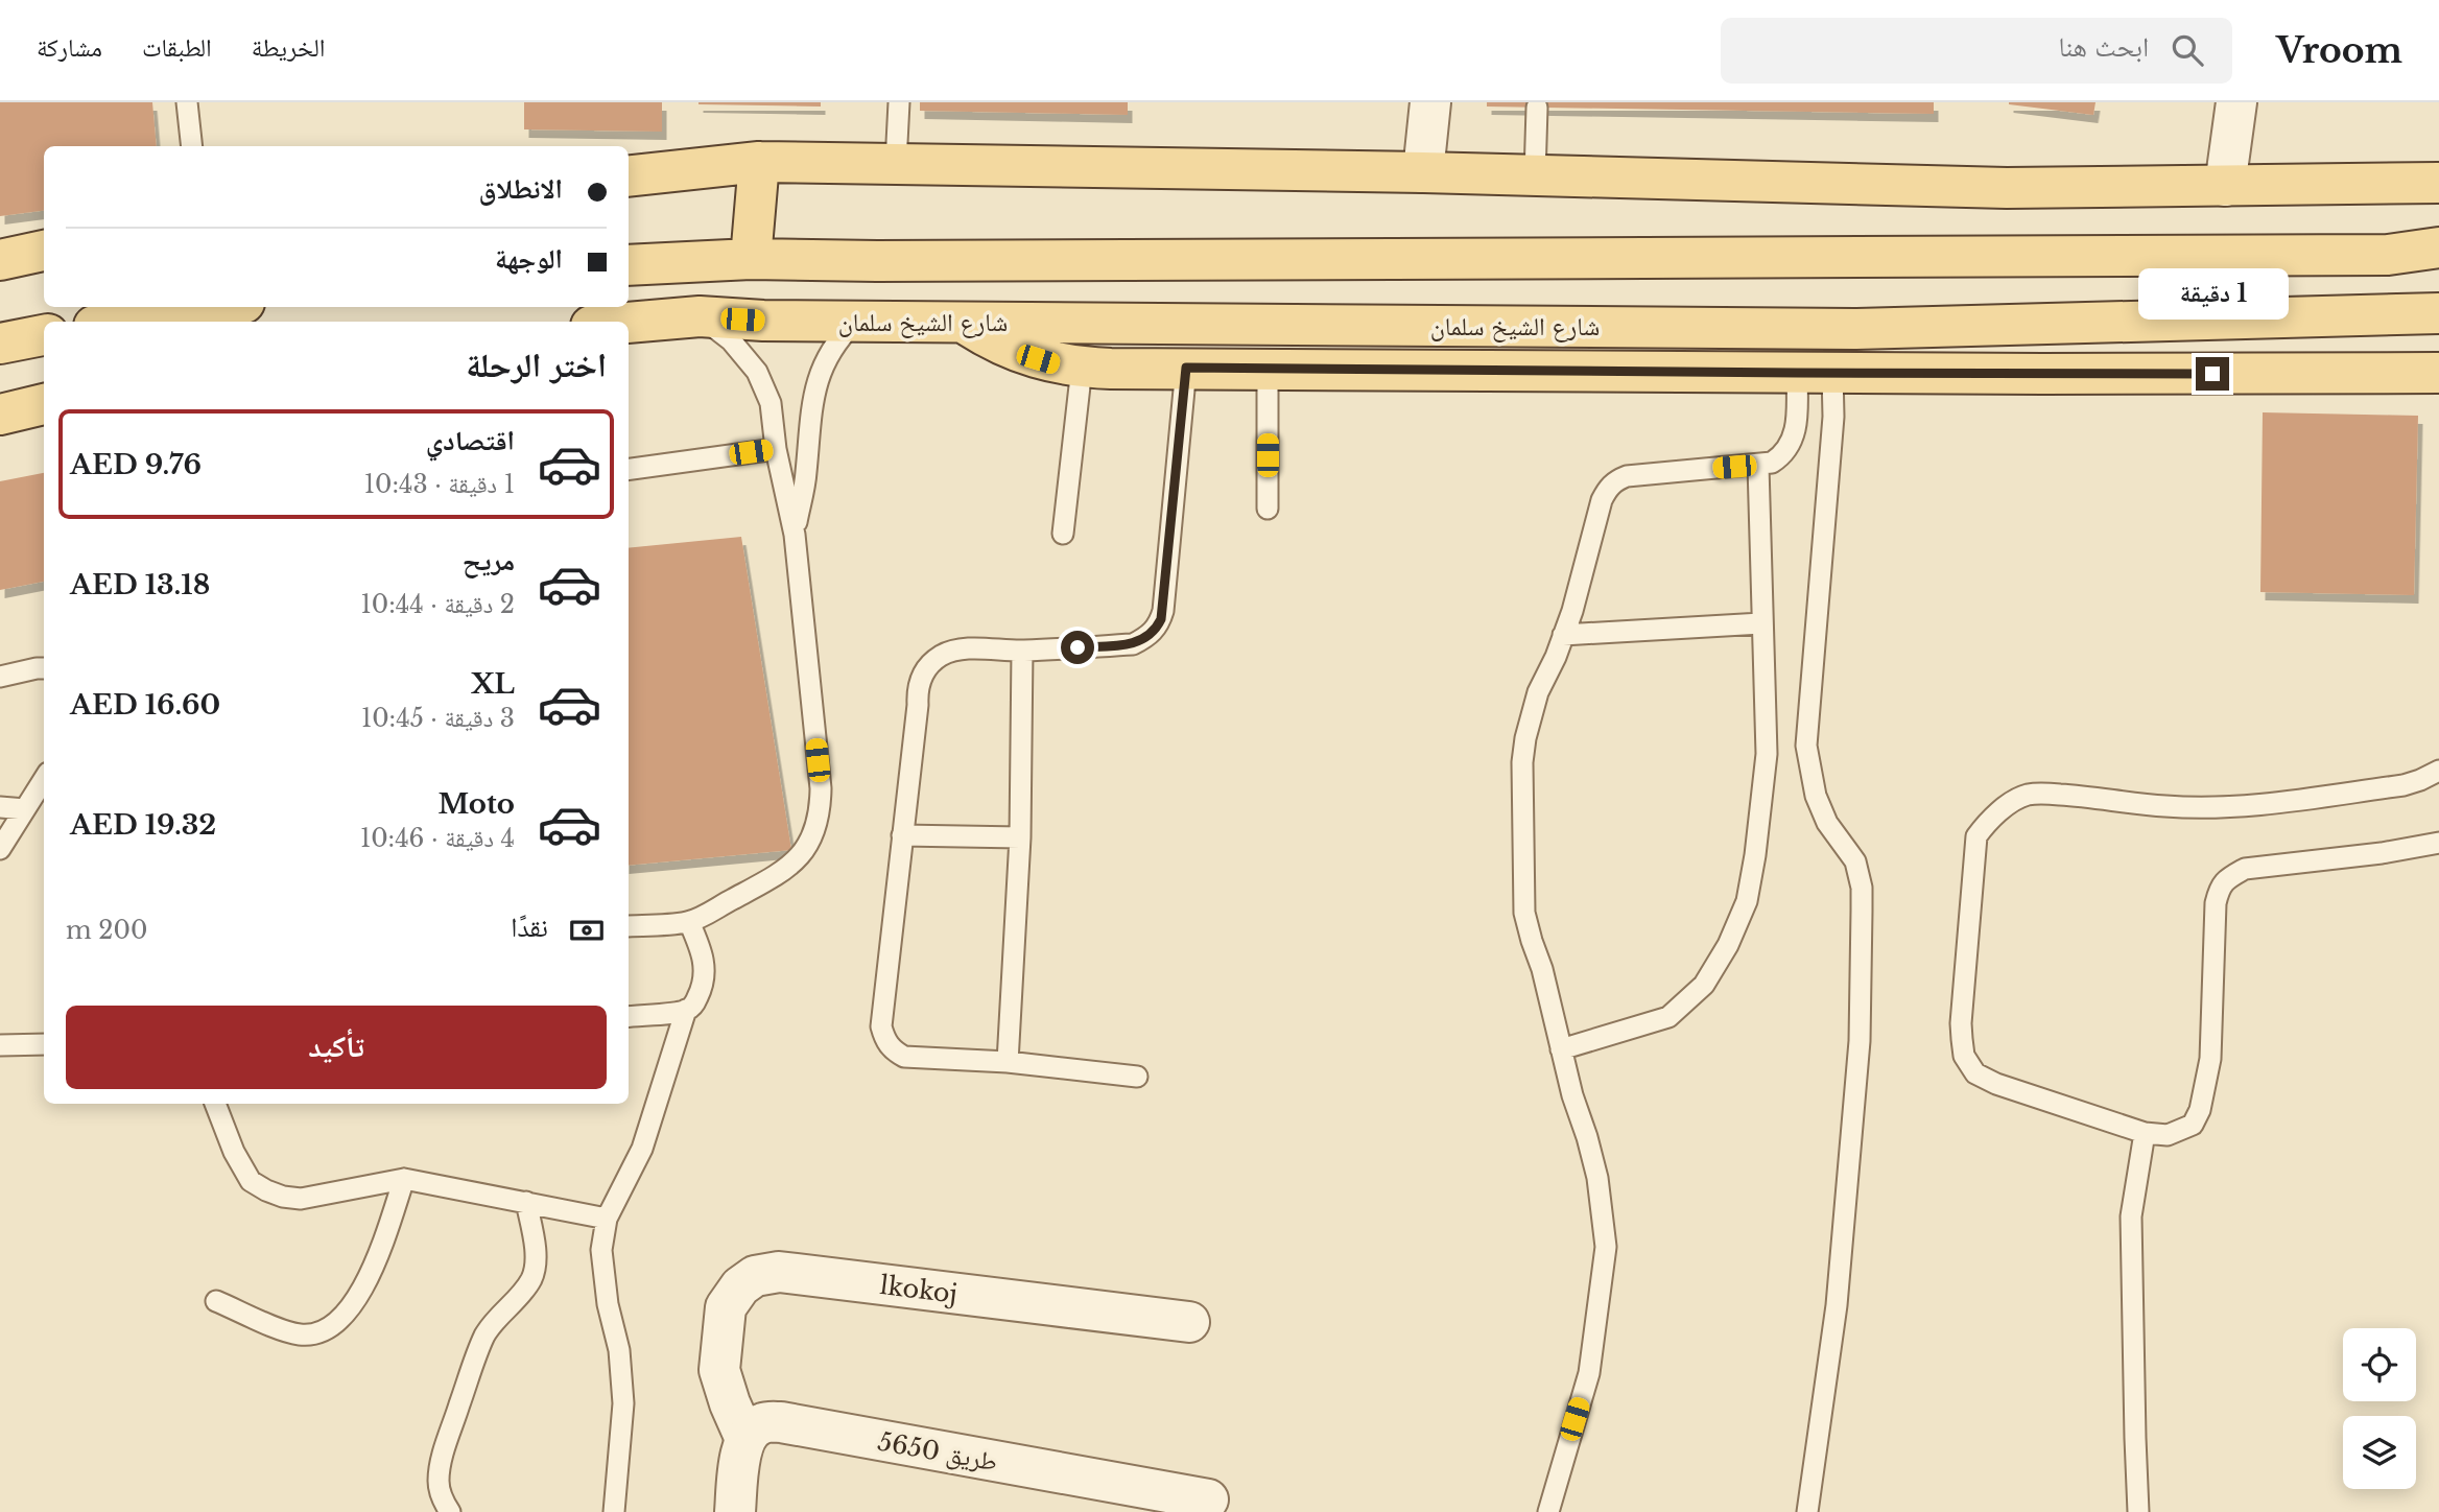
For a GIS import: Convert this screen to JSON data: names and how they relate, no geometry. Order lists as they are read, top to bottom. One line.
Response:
{"streets":{"main road":["شارع الشيخ سلمان"],"street":["lkokoj","طريق 5650"]},"crossings":[["lkokoj","طريق 5650"]],"page":{"header":"Vroom","search":"ابحث هنا","nav":["الخريطة","الطبقات","مشاركة"],"banner":["الانطلاق","الوجهة"],"bubble":"1 دقيقة","heading":"اختر الرحلة","list":[{"name":"اقتصادي","note":"1 دقيقة · 10:43","value":"AED 9.76"},{"name":"مريح","note":"2 دقيقة · 10:44","value":"AED 13.18"},{"name":"XL","note":"3 دقيقة · 10:45","value":"AED 16.60"},{"name":"Moto","note":"4 دقيقة · 10:46","value":"AED 19.32"}],"pay":["نقدًا","200 m"],"buttons":"تأكيد"}}
